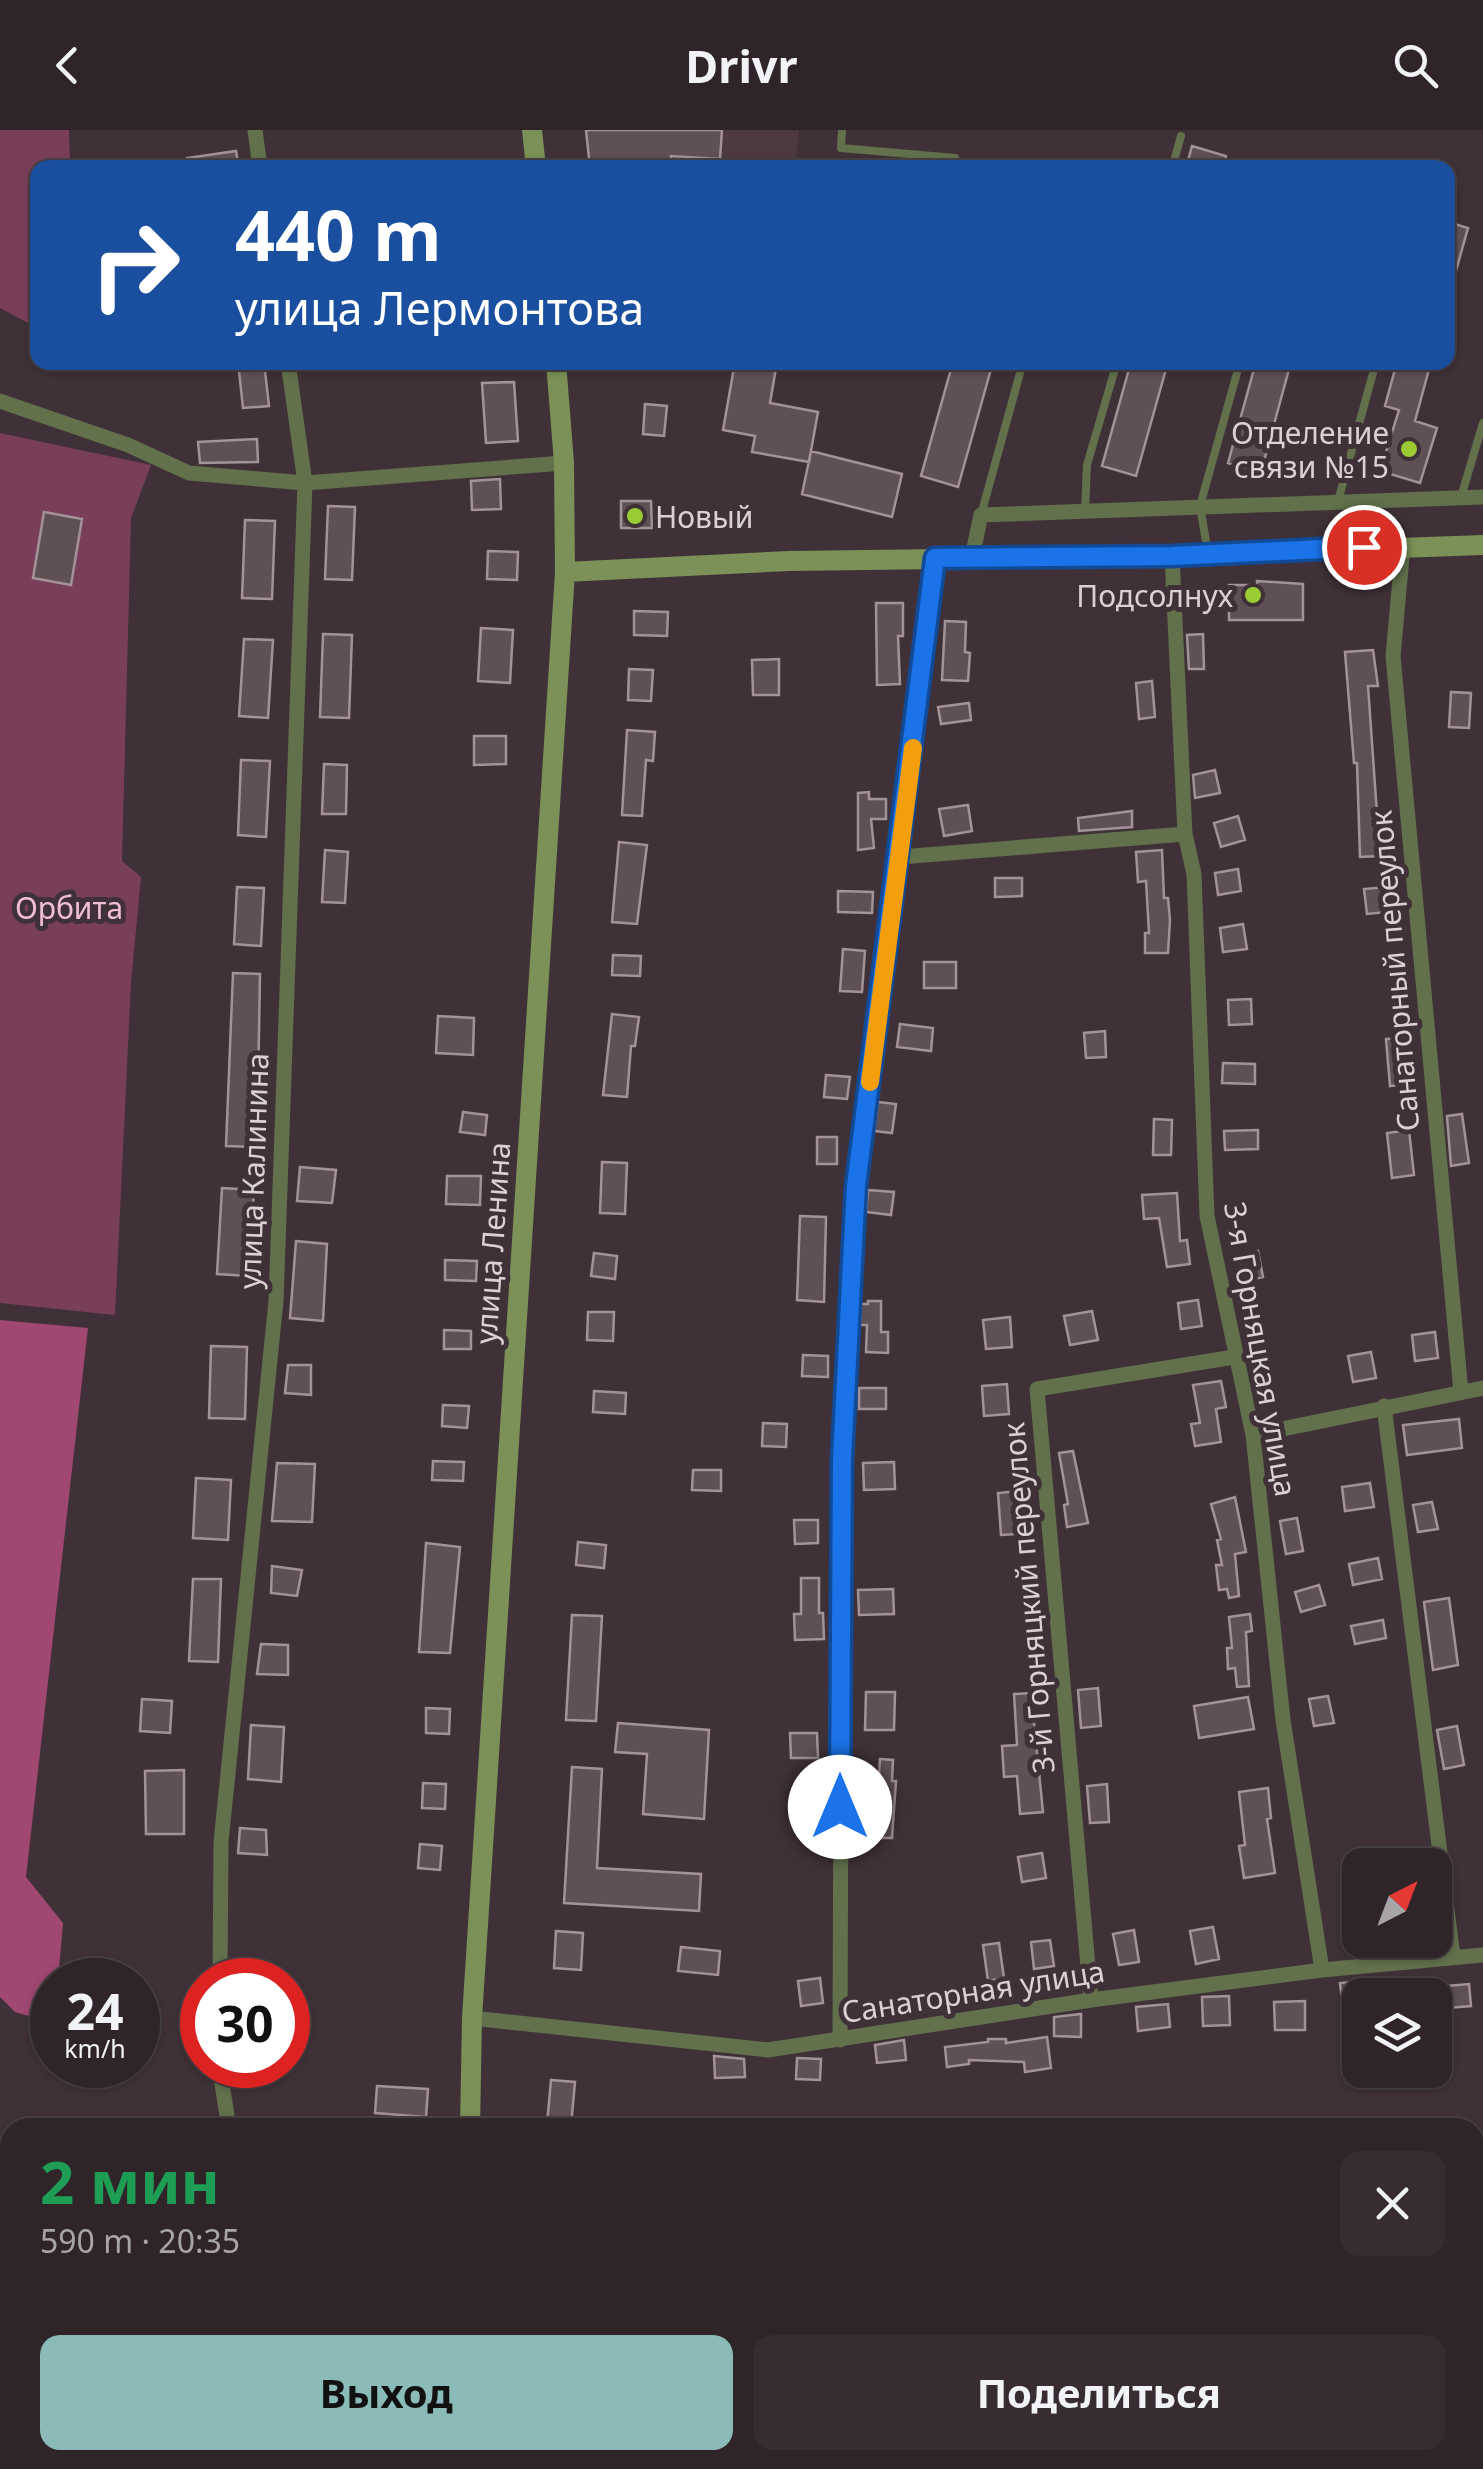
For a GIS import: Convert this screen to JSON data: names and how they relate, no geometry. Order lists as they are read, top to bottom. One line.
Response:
{"streets":{"main road":["улица Ленина"],"street":["Санаторный переулок","улица Калинина","3-я Горняцкая улица","3-й Горняцкий переулок","Санаторная улица"]},"crossings":[["улица Ленина","Санаторная улица"],["3-я Горняцкая улица","3-й Горняцкий переулок"],["3-я Горняцкая улица","Санаторная улица"],["3-й Горняцкий переулок","Санаторная улица"]],"parks":["Орбита"],"places":["Отделение связи №15","Новый","Подсолнух"],"north":"top right","page":{"header":"Drivr","turn":["440 m","улица Лермонтова"],"speed":"24 km/h","limit":"30","heading":["2 мин","590 m · 20:35"],"buttons":["Выход","Поделиться"]}}
